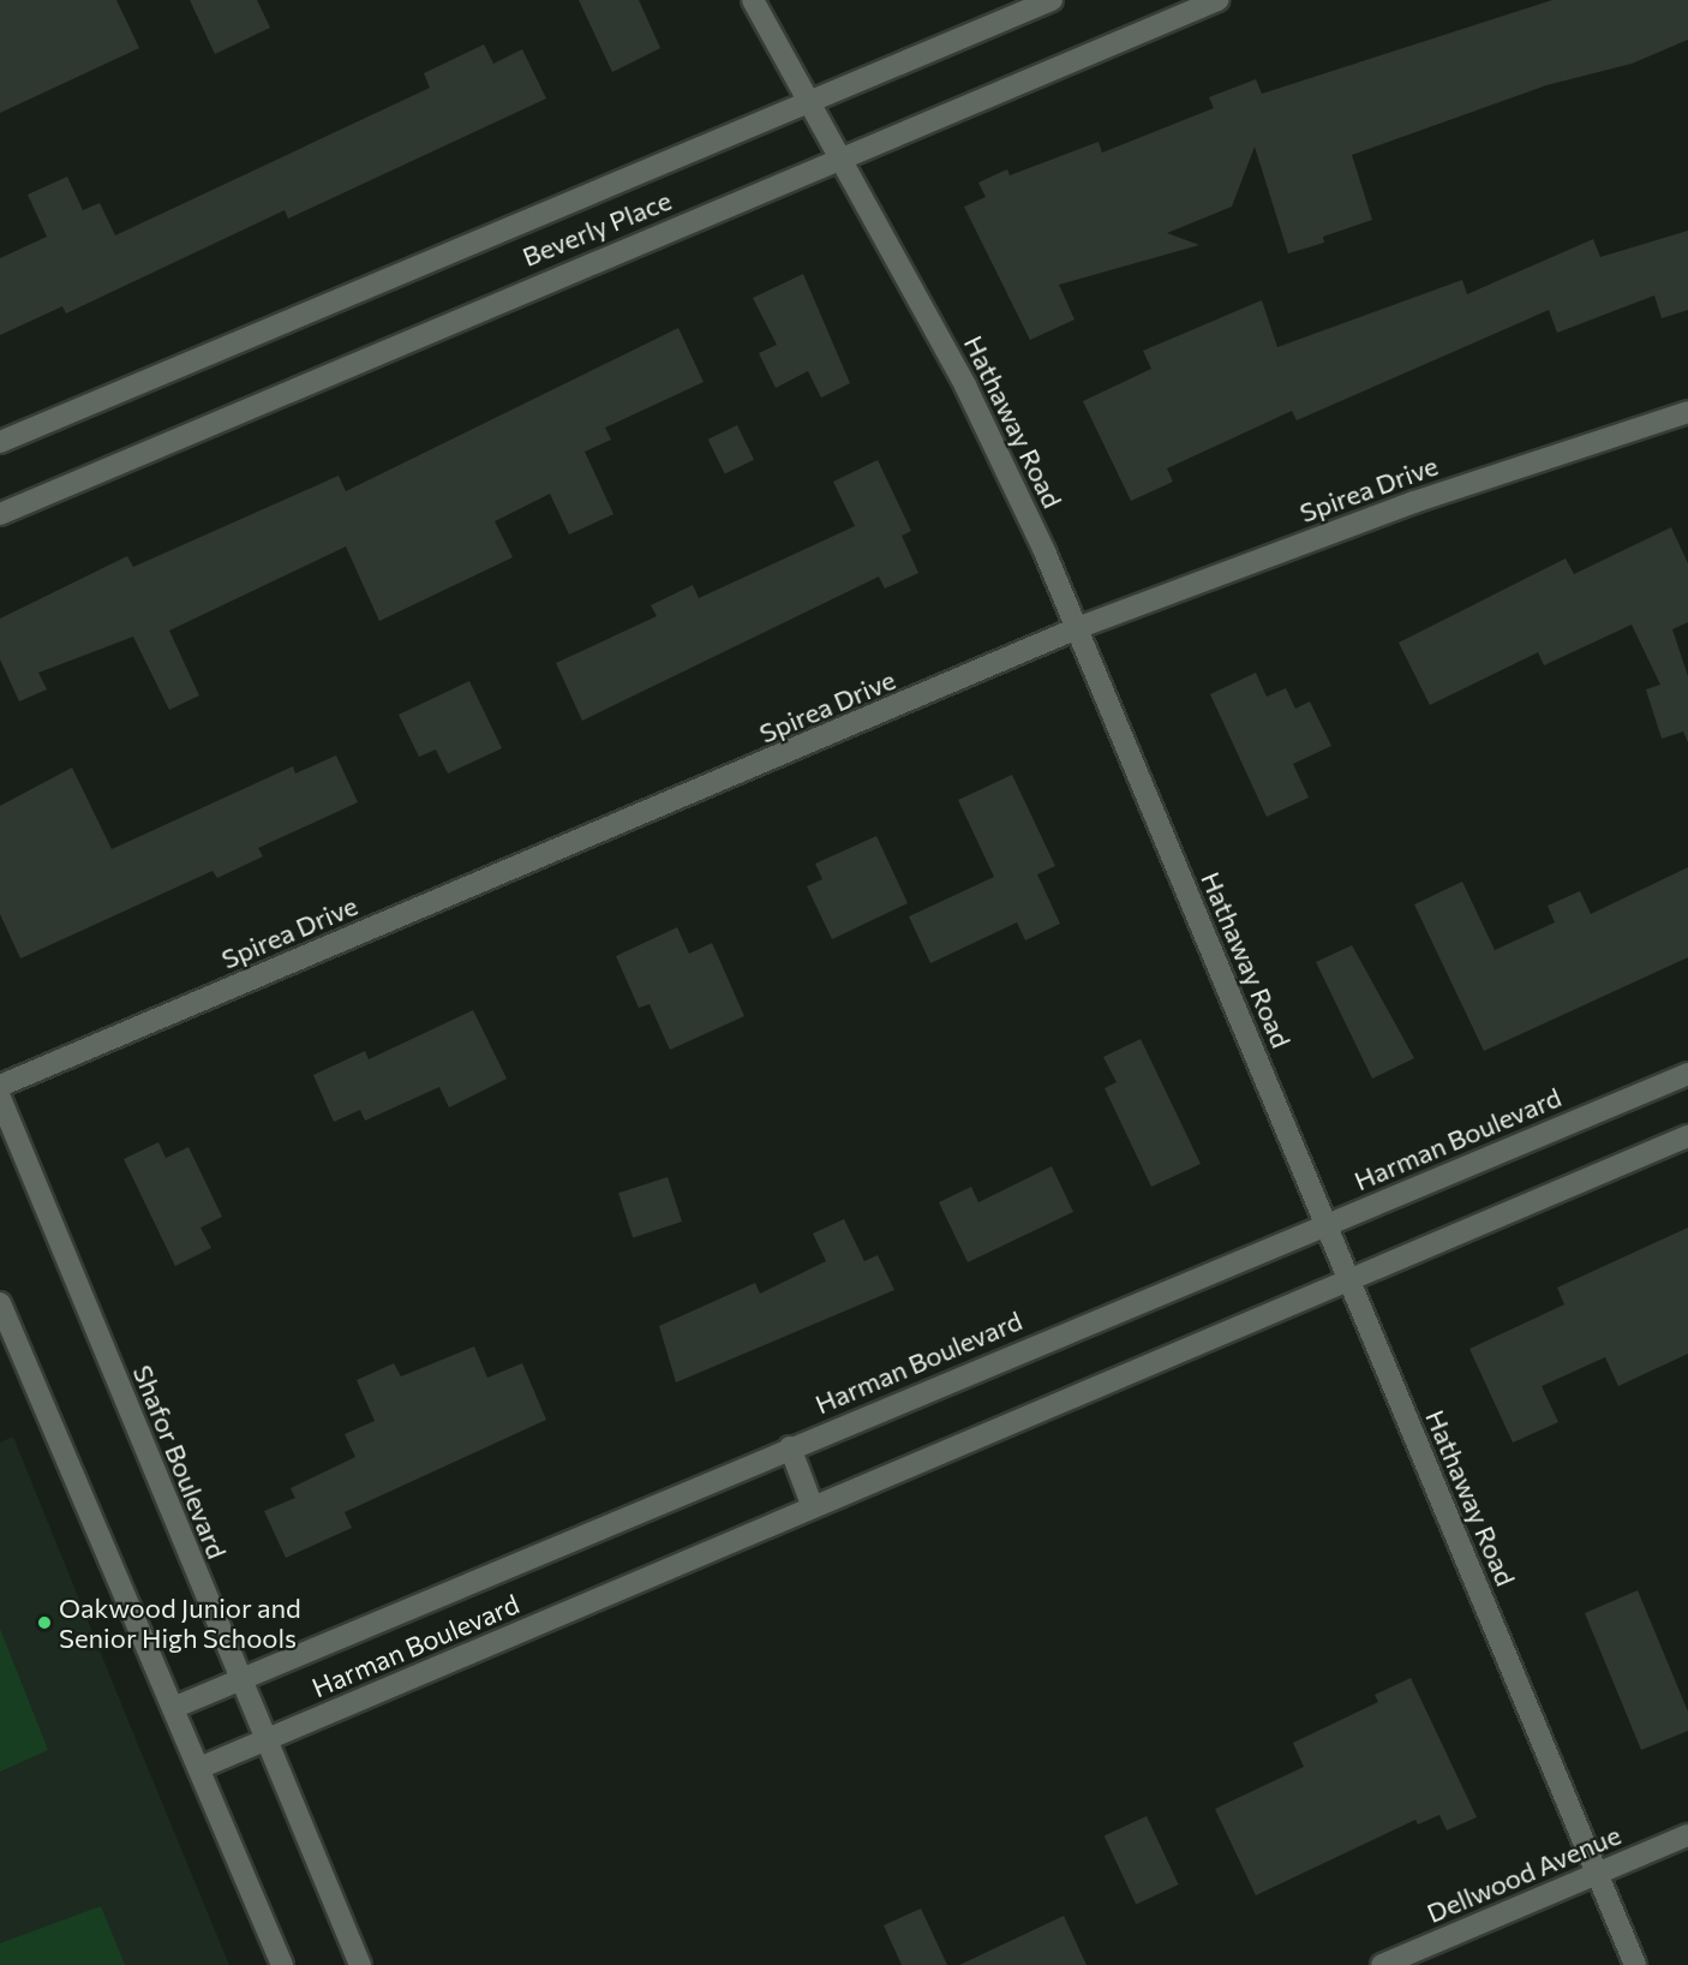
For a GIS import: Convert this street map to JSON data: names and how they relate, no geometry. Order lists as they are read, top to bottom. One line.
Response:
{"streets":{"street":["Beverly Place","Hathaway Road","Spirea Drive","Harman Boulevard","Shafor Boulevard","Dellwood Avenue"]},"crossings":[["Beverly Place","Hathaway Road"],["Hathaway Road","Spirea Drive"],["Hathaway Road","Harman Boulevard"],["Hathaway Road","Dellwood Avenue"],["Harman Boulevard","Shafor Boulevard"]],"places":["Oakwood Junior and Senior High Schools"]}
